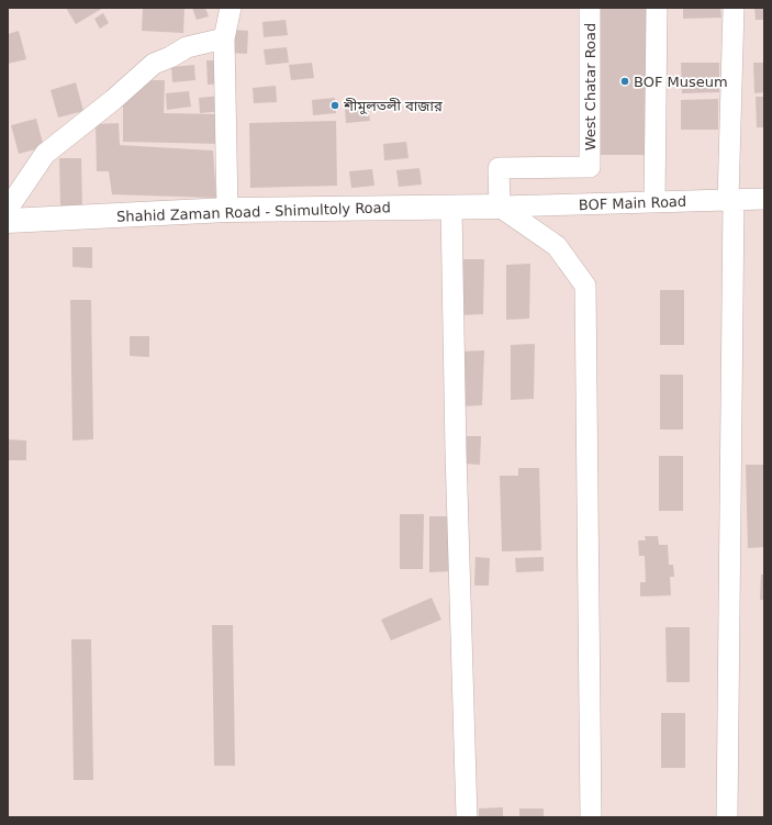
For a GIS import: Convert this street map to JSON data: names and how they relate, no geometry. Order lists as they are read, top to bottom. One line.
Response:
{"streets":{"main road":["Shahid Zaman Road - Shimultoly Road"],"street":["West Chatar Road","BOF Main Road"]},"crossings":[["West Chatar Road","BOF Main Road"],["West Chatar Road","Shahid Zaman Road - Shimultoly Road"],["BOF Main Road","Shahid Zaman Road - Shimultoly Road"]],"places":["BOF Museum","শীমুলতলী বাজার"]}
